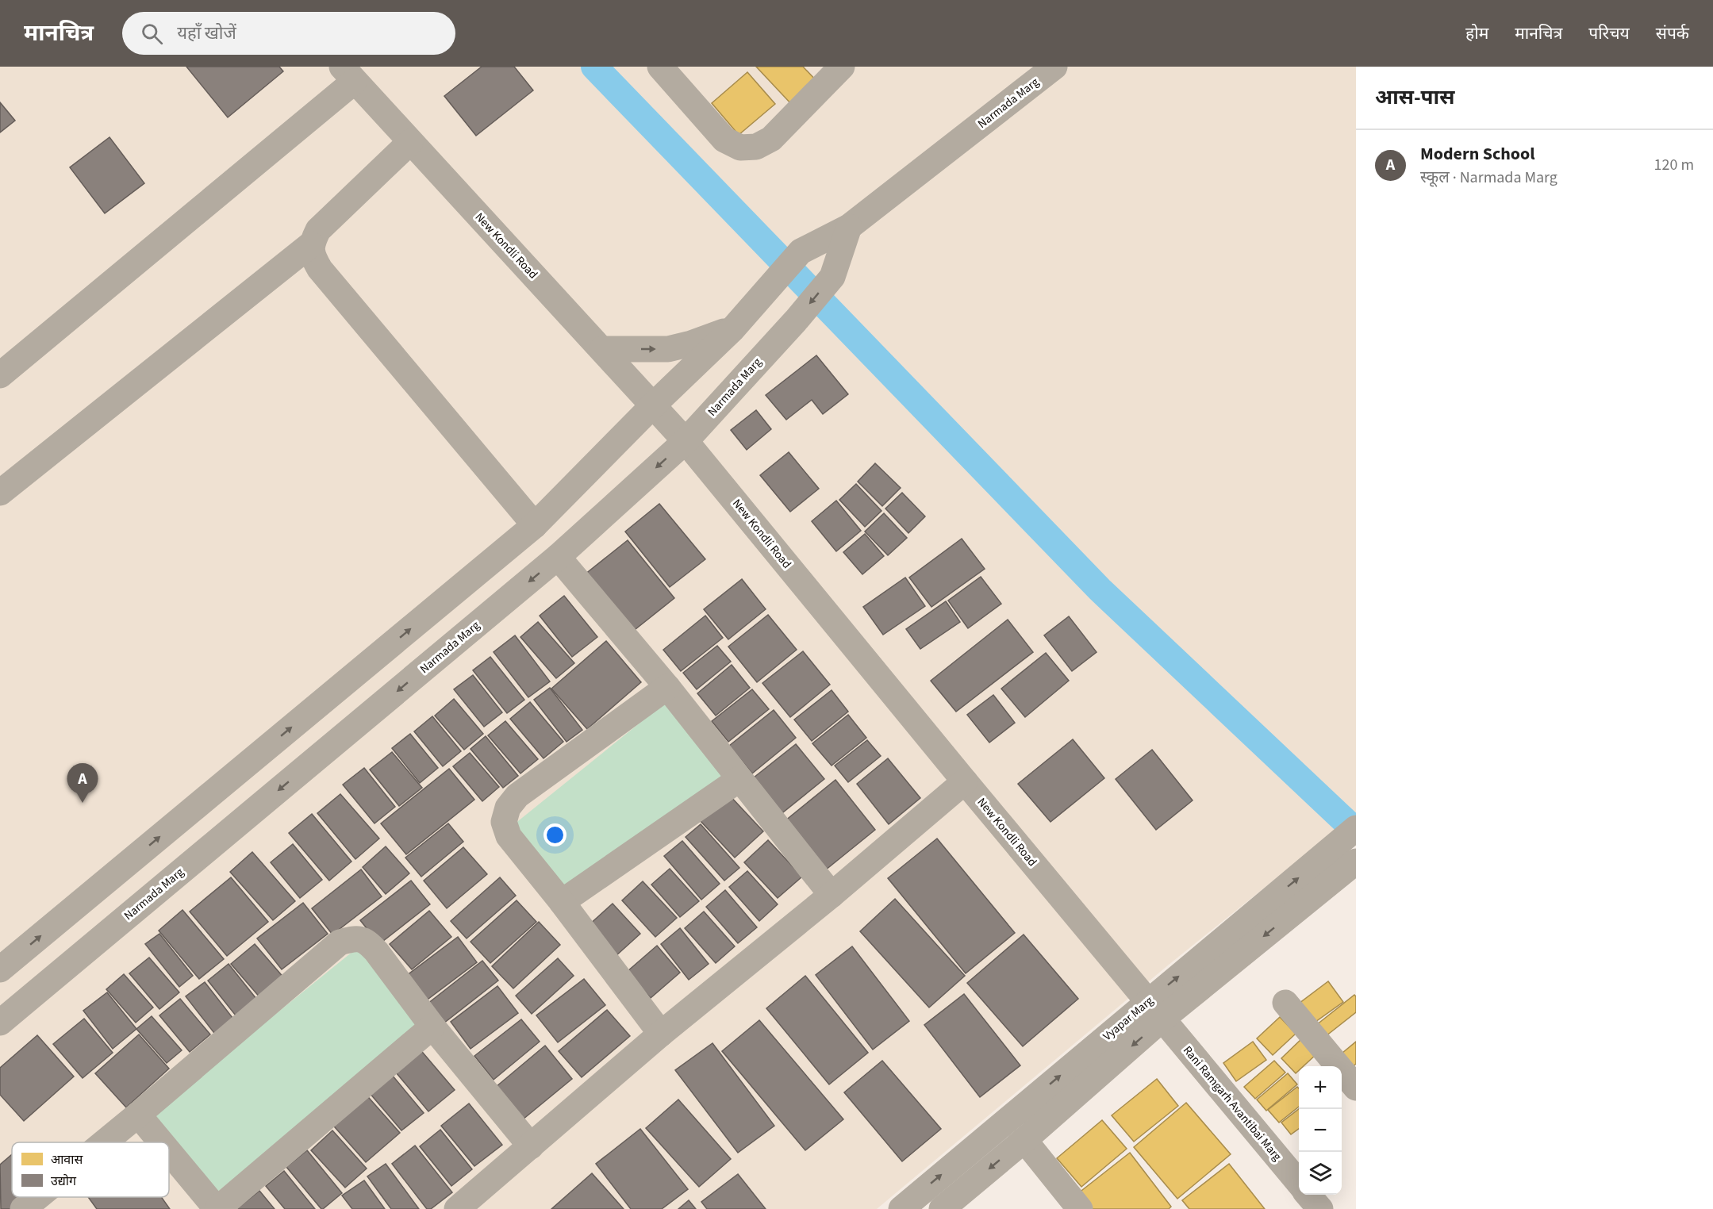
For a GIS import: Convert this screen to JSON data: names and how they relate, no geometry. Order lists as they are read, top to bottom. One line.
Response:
{"streets":{"street":["Narmada Marg","New Kondli Road","Vyapar Marg","Rani Ramgarh Avantibai Marg"]},"crossings":[["Narmada Marg","New Kondli Road"],["New Kondli Road","Vyapar Marg"],["New Kondli Road","Rani Ramgarh Avantibai Marg"],["Vyapar Marg","Rani Ramgarh Avantibai Marg"]],"legend":["आवास","उद्योग"],"page":{"header":"मानचित्र","search":"यहाँ खोजें","nav":["होम","मानचित्र","परिचय","संपर्क"],"heading":"आस-पास","list":[{"mark":"A","name":"Modern School","note":"स्कूल · Narmada Marg","value":"120 m"}],"pins":"A","map_buttons":["+","−"]}}
